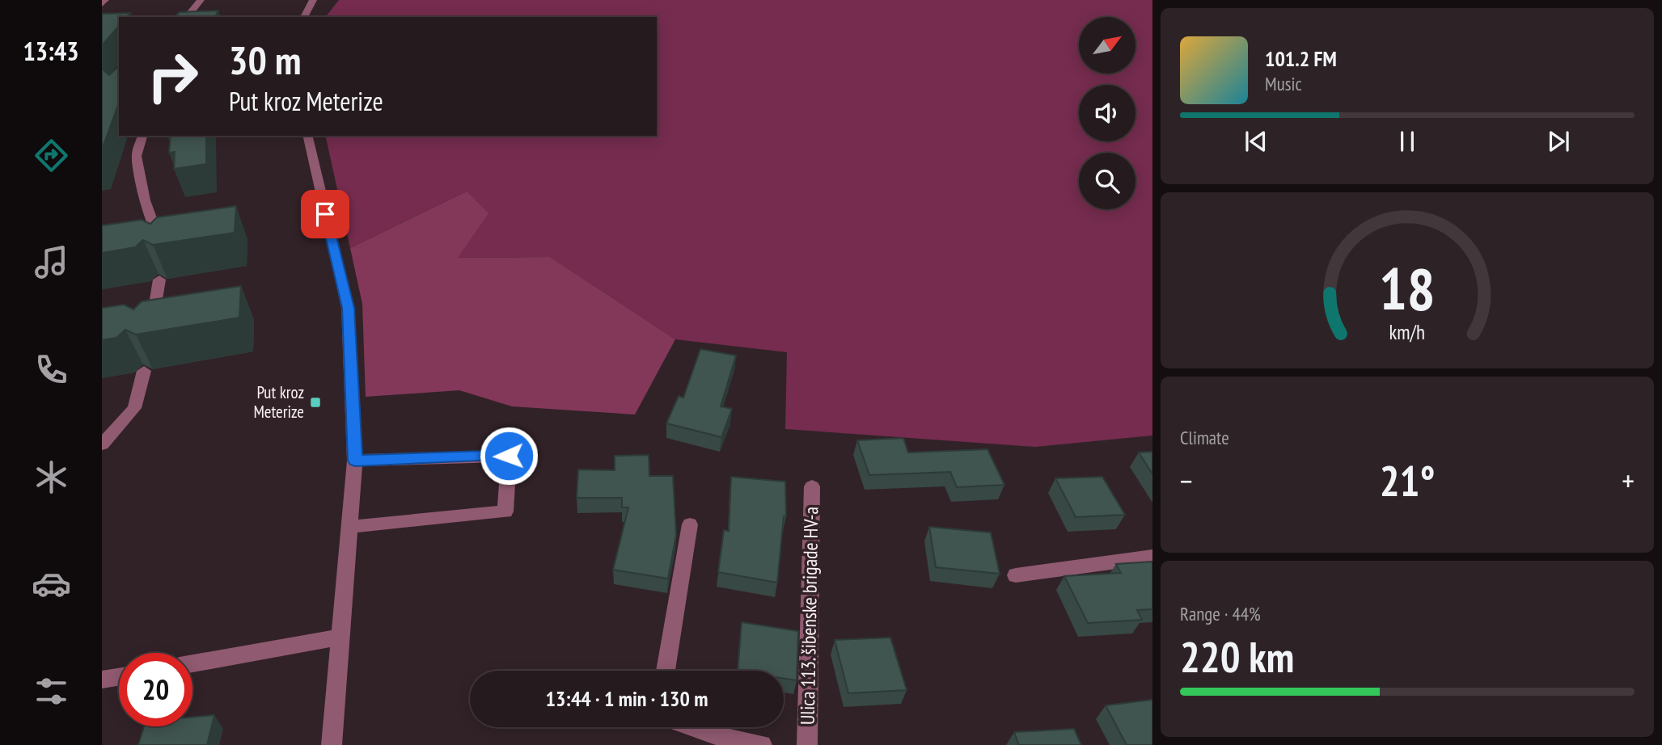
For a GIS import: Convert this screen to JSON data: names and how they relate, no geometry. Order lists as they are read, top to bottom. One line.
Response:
{"streets":{"street":["Ulica 113. šibenske brigade HV-a"]},"places":{"transit":["Put kroz Meterize"]},"north":"top right","page":{"tabs":"13:43","turn":["30 m","Put kroz Meterize"],"song":["101.2 FM","Music"],"tile":["Climate",["Range · 44%","220 km"]],"heat":["−","21°","+"],"limit":"20","trip":"13:44 · 1 min · 130 m","gauge":["18","km/h"]}}
